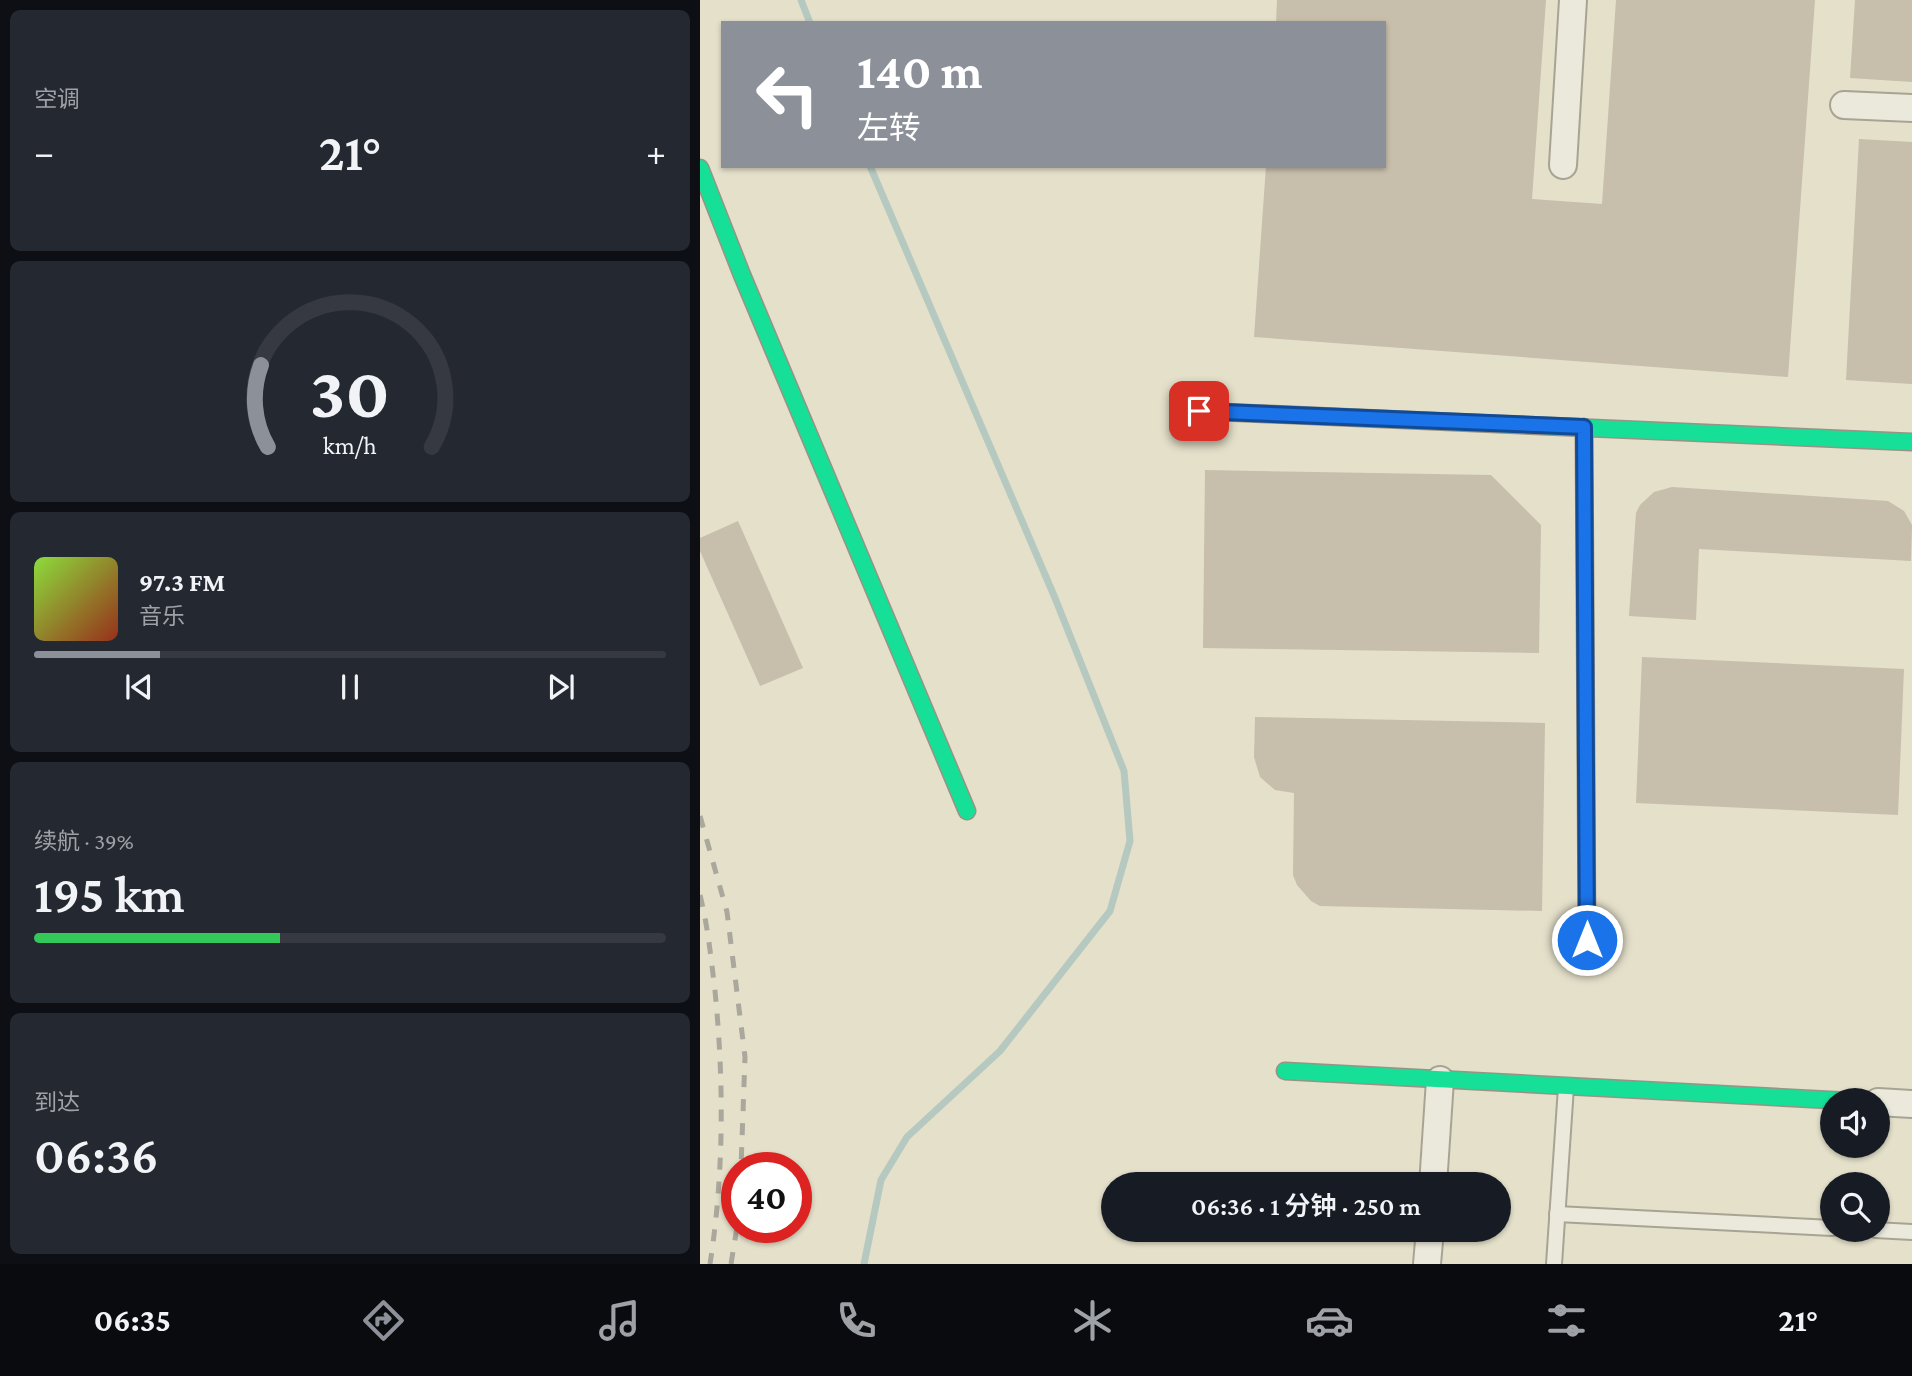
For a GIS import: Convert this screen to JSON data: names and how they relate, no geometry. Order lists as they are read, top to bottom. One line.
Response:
{"page":{"tile":["空调",["续航 · 39%","195 km"],["到达","06:36"]],"turn":["140 m","左转"],"heat":["−","21°","+"],"song":["97.3 FM","音乐"],"limit":"40","trip":"06:36 · 1 分钟 · 250 m","tabs":["06:35","21°"],"gauge":["30","km/h"]}}
